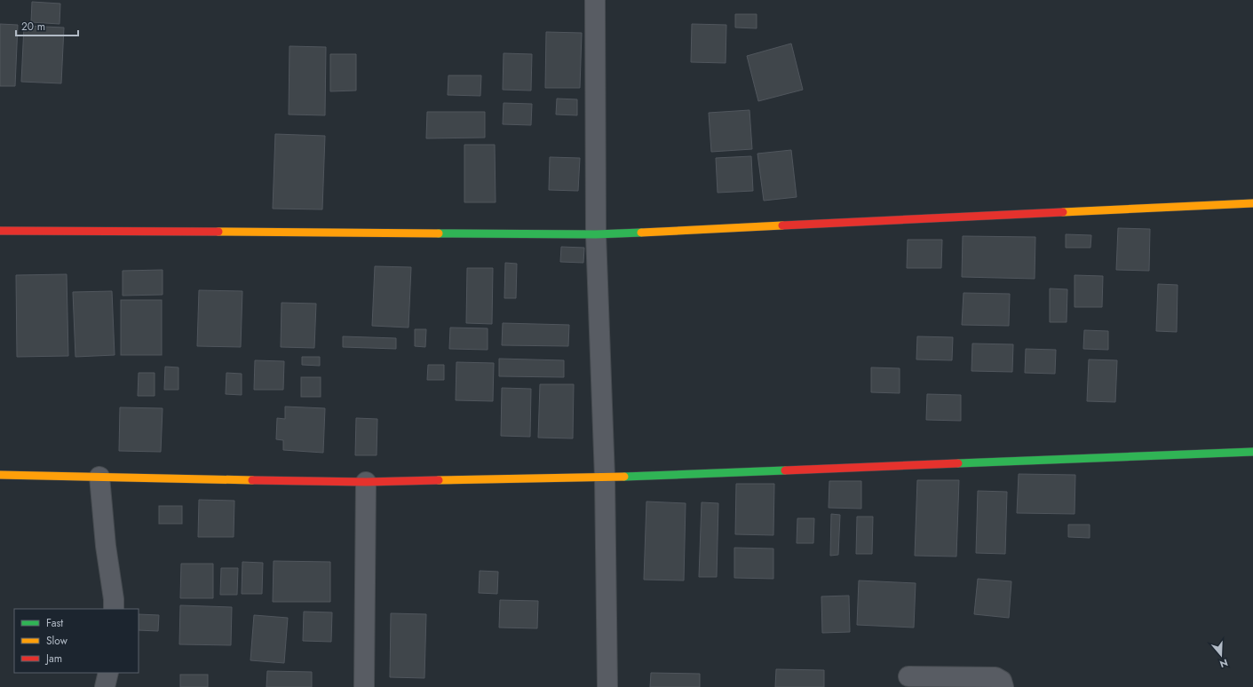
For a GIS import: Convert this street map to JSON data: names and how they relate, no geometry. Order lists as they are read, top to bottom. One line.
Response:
{"legend":["Fast","Slow","Jam"],"scale_bar":"20 m","north":"bottom"}
